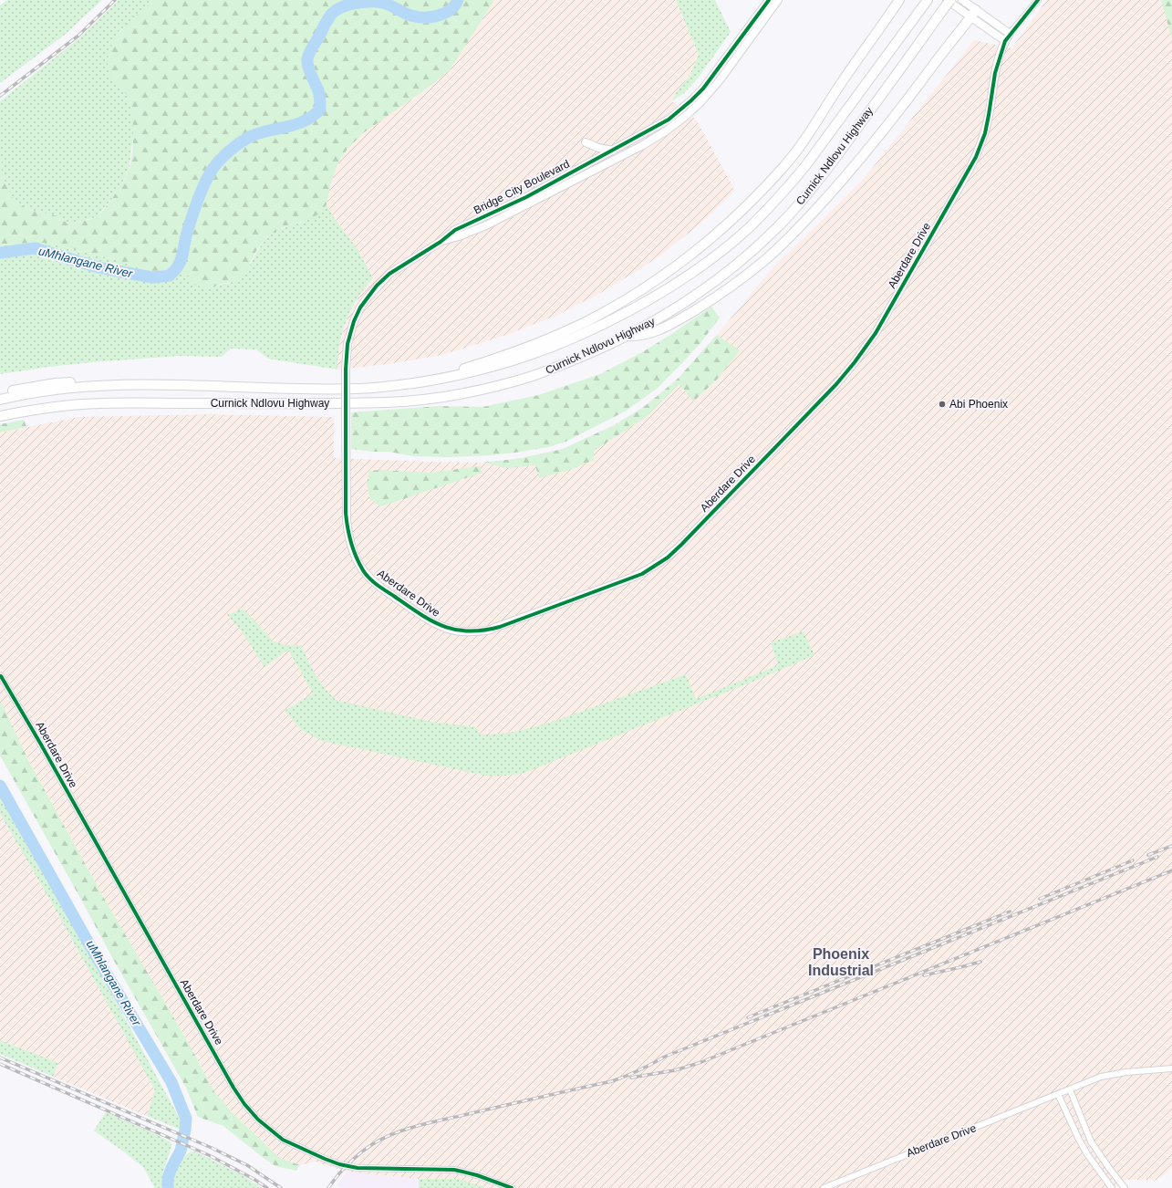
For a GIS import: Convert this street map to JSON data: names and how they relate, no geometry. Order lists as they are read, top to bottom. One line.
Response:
{"streets":{"main road":["Curnick Ndlovu Highway"],"street":["Bridge City Boulevard","Aberdare Drive"]},"crossings":[["Bridge City Boulevard","Aberdare Drive"]],"districts":["Phoenix Industrial"],"water":["uMhlangane River"],"places":["Abi Phoenix"]}
